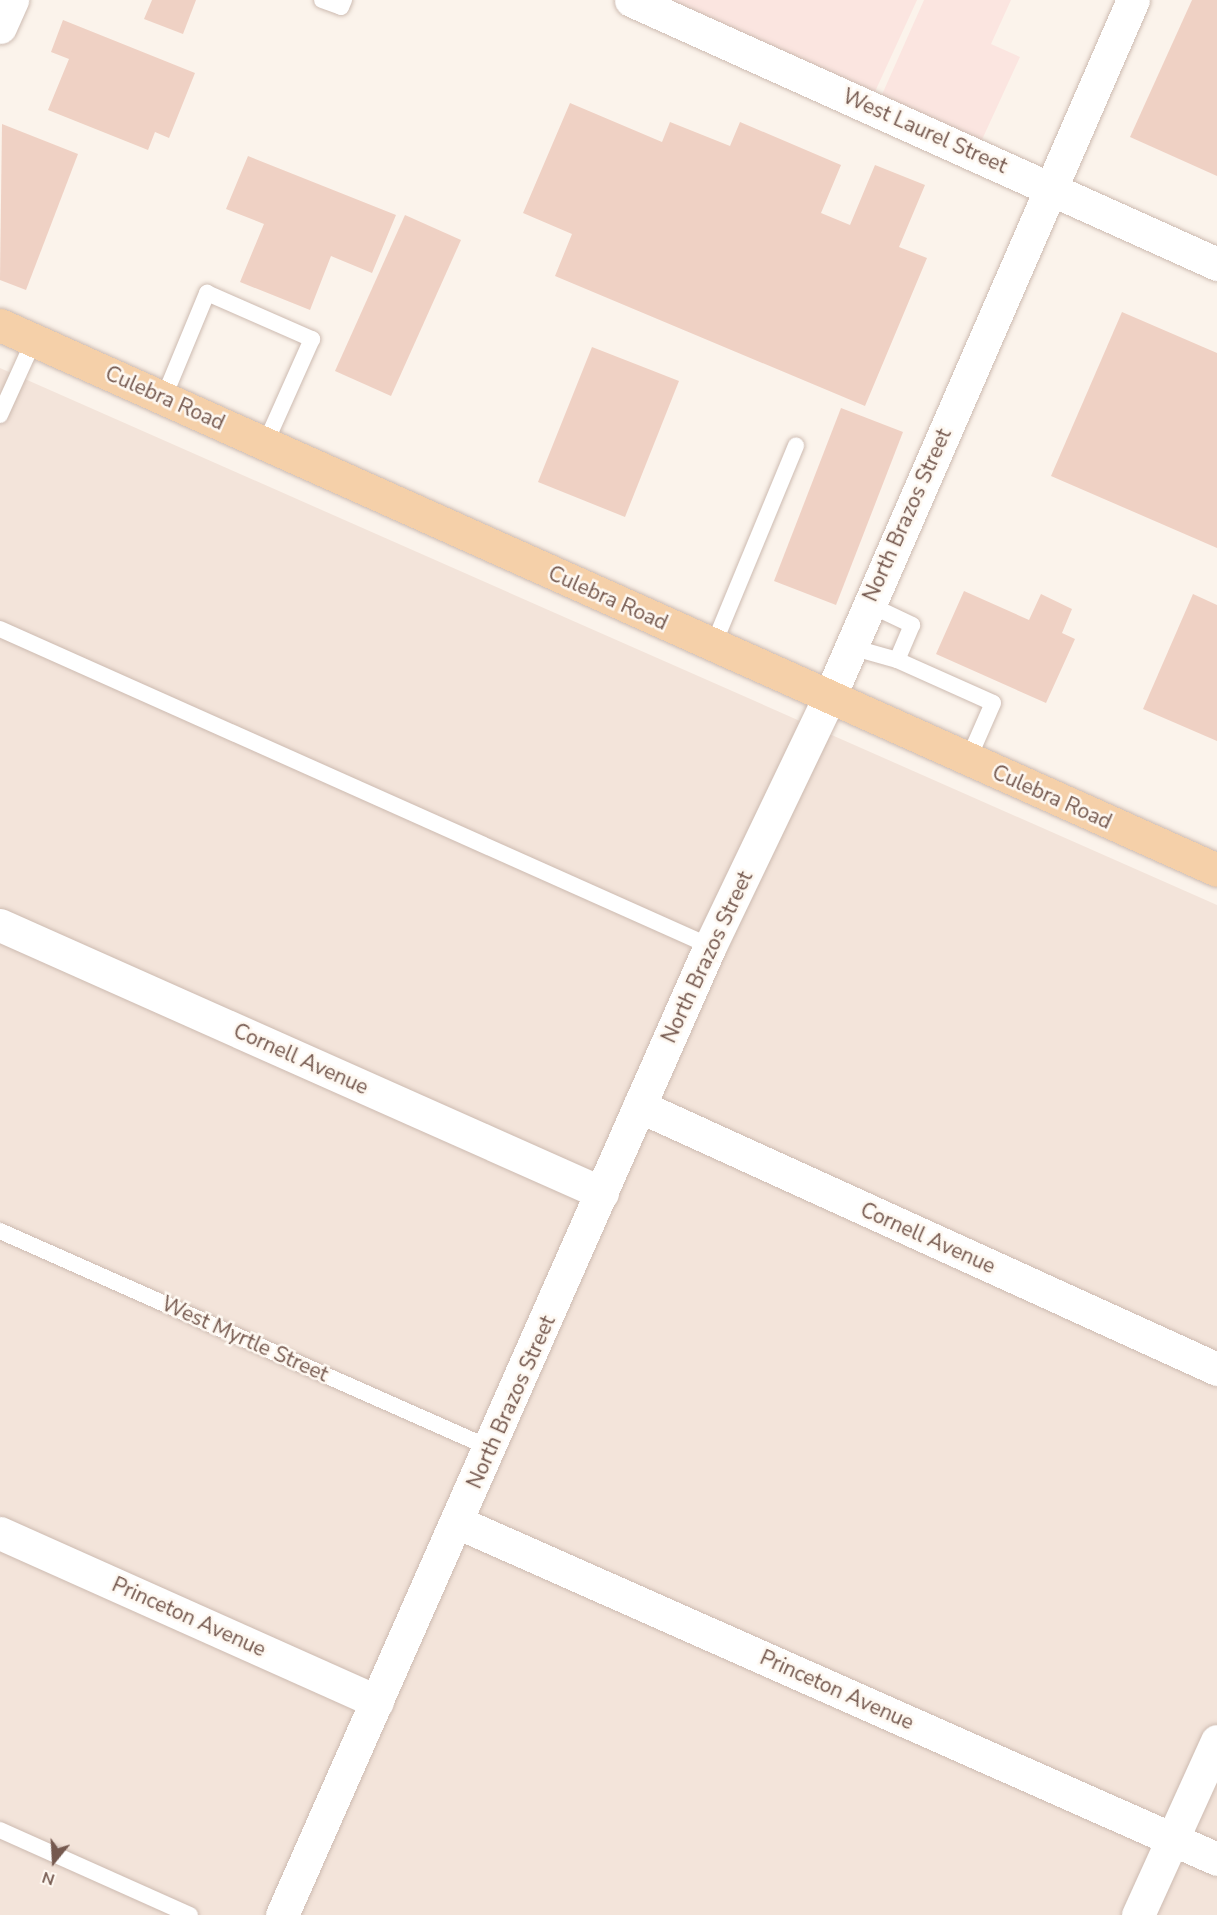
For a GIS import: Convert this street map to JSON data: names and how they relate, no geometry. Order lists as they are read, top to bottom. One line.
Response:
{"streets":{"main road":["Culebra Road"],"street":["West Laurel Street","North Brazos Street","Cornell Avenue","Princeton Avenue"],"lane":["West Myrtle Street"]},"crossings":[["West Laurel Street","North Brazos Street"],["Culebra Road","North Brazos Street"],["North Brazos Street","Cornell Avenue"],["North Brazos Street","West Myrtle Street"],["North Brazos Street","Princeton Avenue"]],"north":"bottom"}
